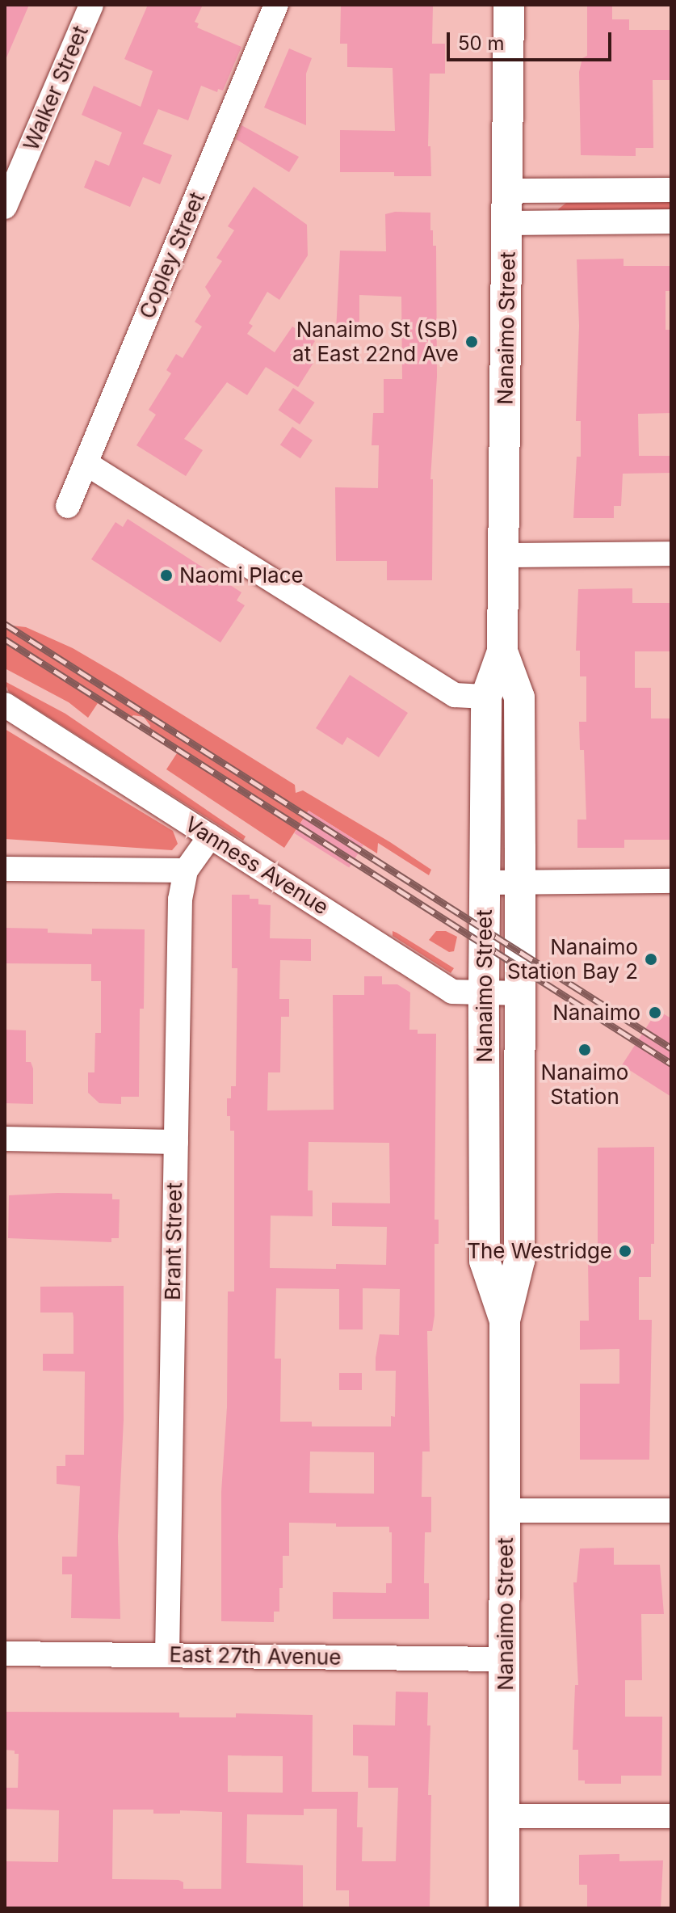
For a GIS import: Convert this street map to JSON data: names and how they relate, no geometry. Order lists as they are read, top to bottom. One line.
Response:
{"streets":{"main road":["Nanaimo Street"],"street":["Walker Street","Copley Street","Vanness Avenue","Brant Street","East 27th Avenue"]},"crossings":[["Nanaimo Street","Vanness Avenue"],["Nanaimo Street","East 27th Avenue"],["Vanness Avenue","Brant Street"],["Brant Street","East 27th Avenue"]],"places":["Nanaimo St (SB) at East 22nd Ave","Naomi Place","Nanaimo Station Bay 2","Nanaimo","Nanaimo Station","The Westridge"],"scale_bar":"50 m"}
